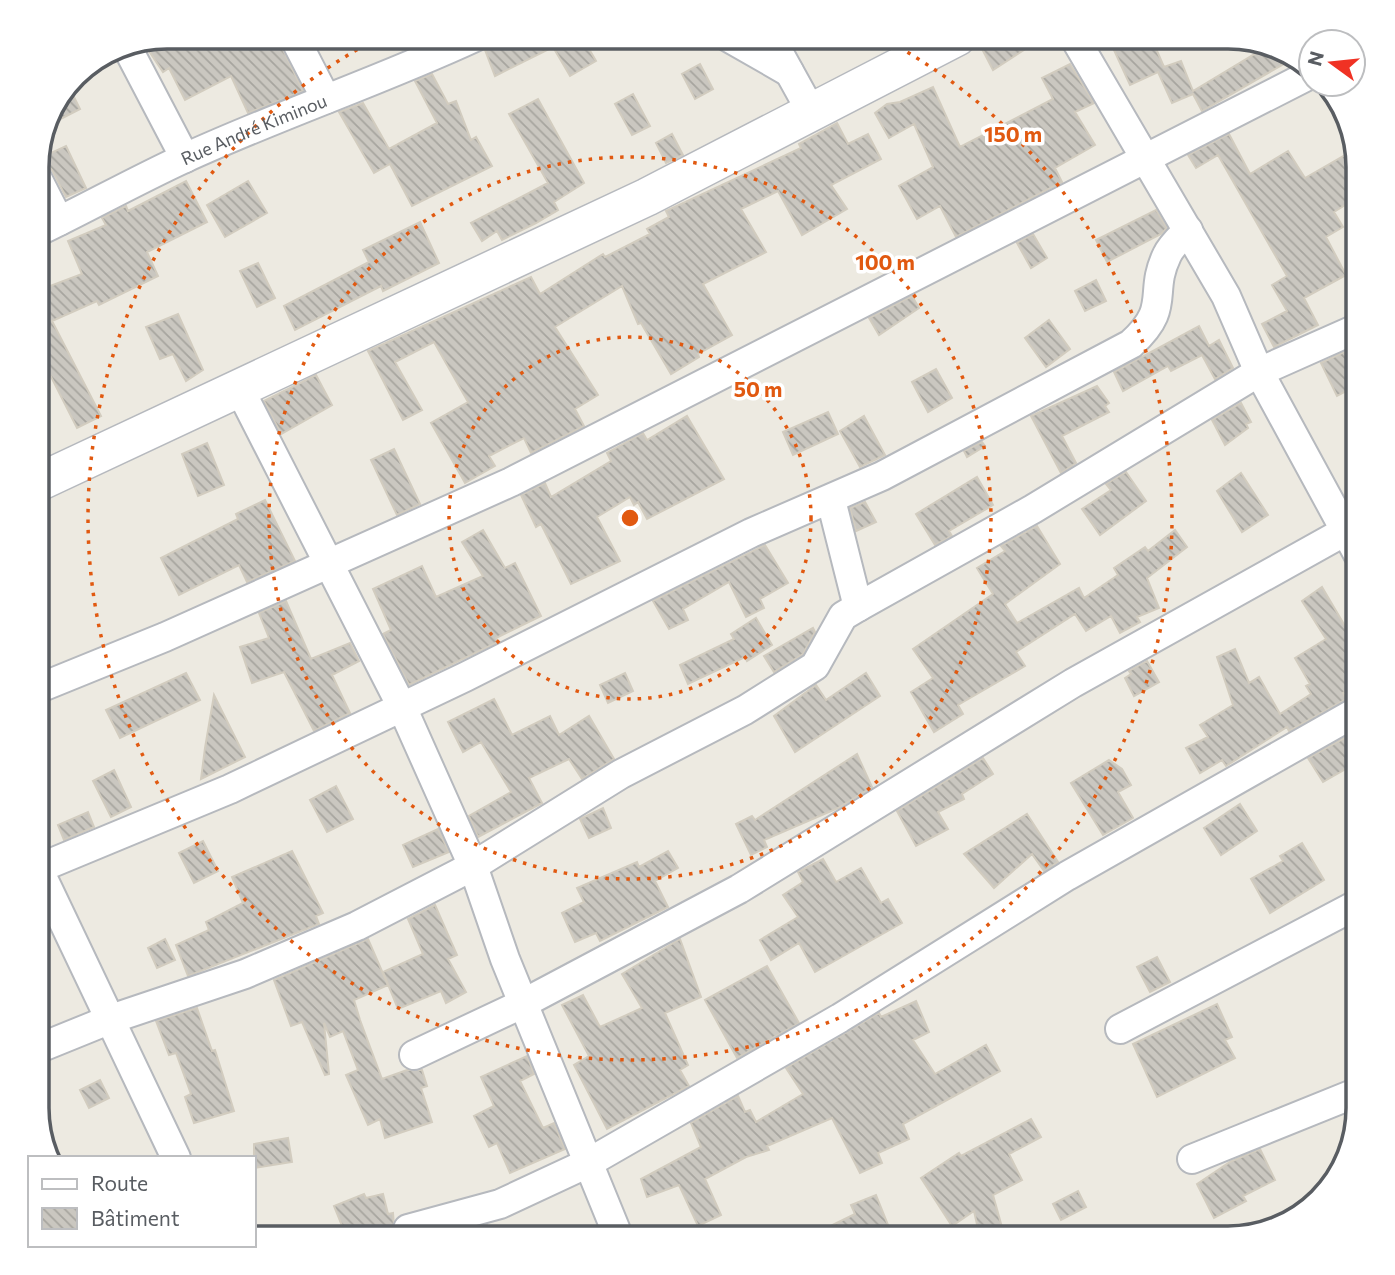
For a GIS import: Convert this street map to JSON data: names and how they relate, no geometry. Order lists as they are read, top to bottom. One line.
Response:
{"streets":{"street":["Rue André Kiminou"]},"legend":["Route","Bâtiment"],"north":"left","rings":["150 m","100 m","50 m"]}
